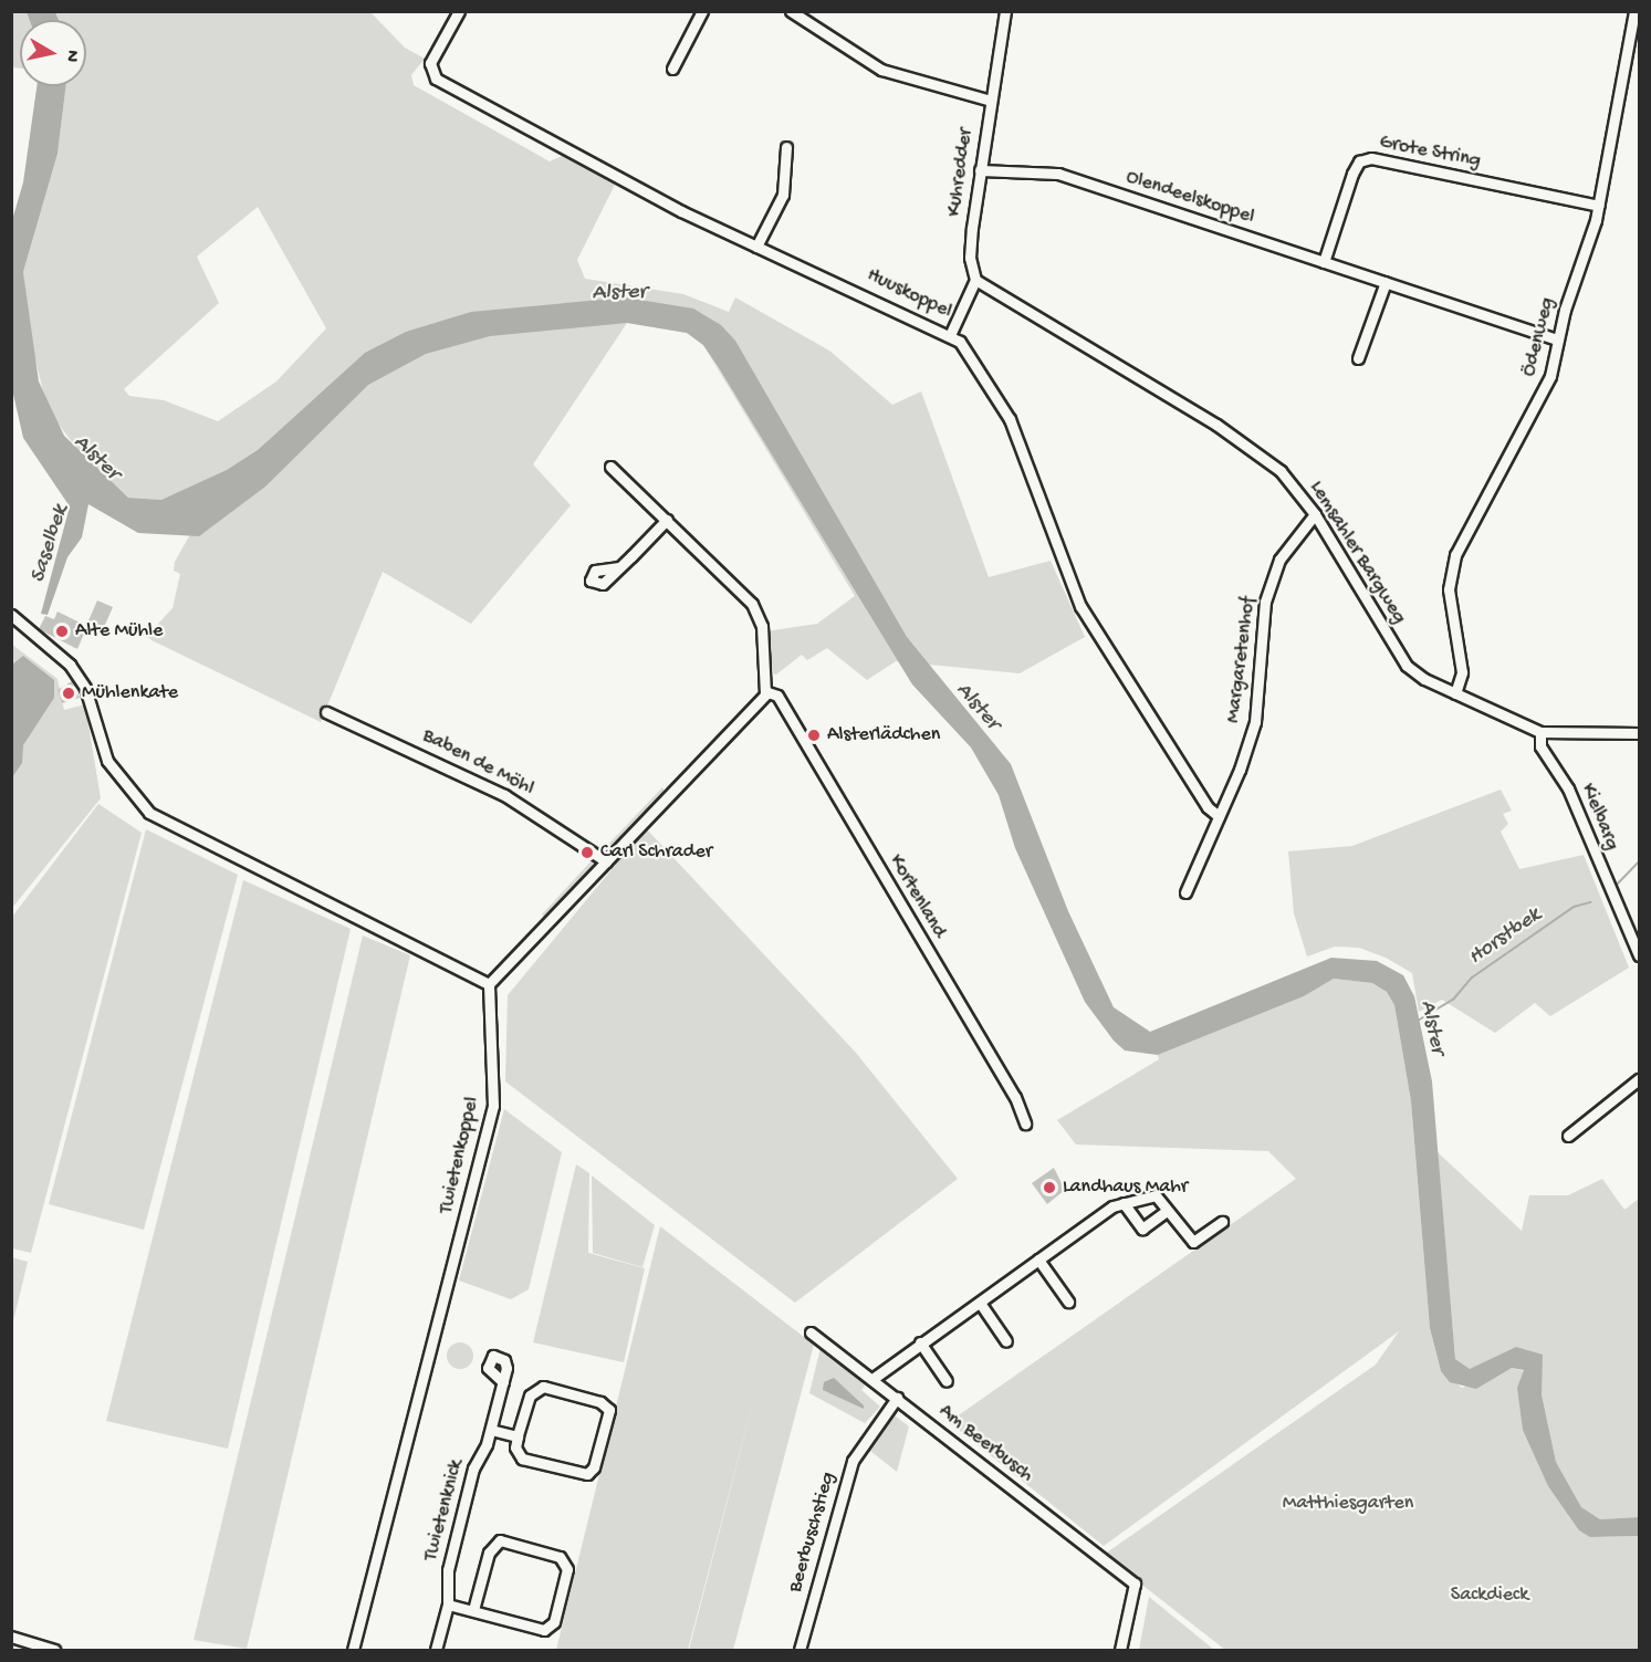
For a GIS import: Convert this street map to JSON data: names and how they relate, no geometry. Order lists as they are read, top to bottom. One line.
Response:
{"streets":{"street":["Grote String","Kuhredder","Olendeelskoppel","Huuskoppel","Ödenweg","Lemsahler Bargweg","Margaretenhof","Baben de Möhl","Kielbarg","Kortenland","Twietenkoppel","Am Beerbusch","Twietenknick","Beerbuschstieg"]},"crossings":[["Grote String","Olendeelskoppel"],["Grote String","Ödenweg"],["Kuhredder","Olendeelskoppel"],["Kuhredder","Lemsahler Bargweg"],["Olendeelskoppel","Ödenweg"],["Huuskoppel","Margaretenhof"],["Ödenweg","Lemsahler Bargweg"],["Lemsahler Bargweg","Margaretenhof"],["Lemsahler Bargweg","Kielbarg"],["Am Beerbusch","Beerbuschstieg"]],"water":["Alster","Saselbek","Horstbek"],"parks":["Matthiesgarten","Sackdieck"],"places":["Alte Mühle","Mühlenkate","Alsterlädchen","Carl Schrader","Landhaus Mahr"],"north":"right"}
